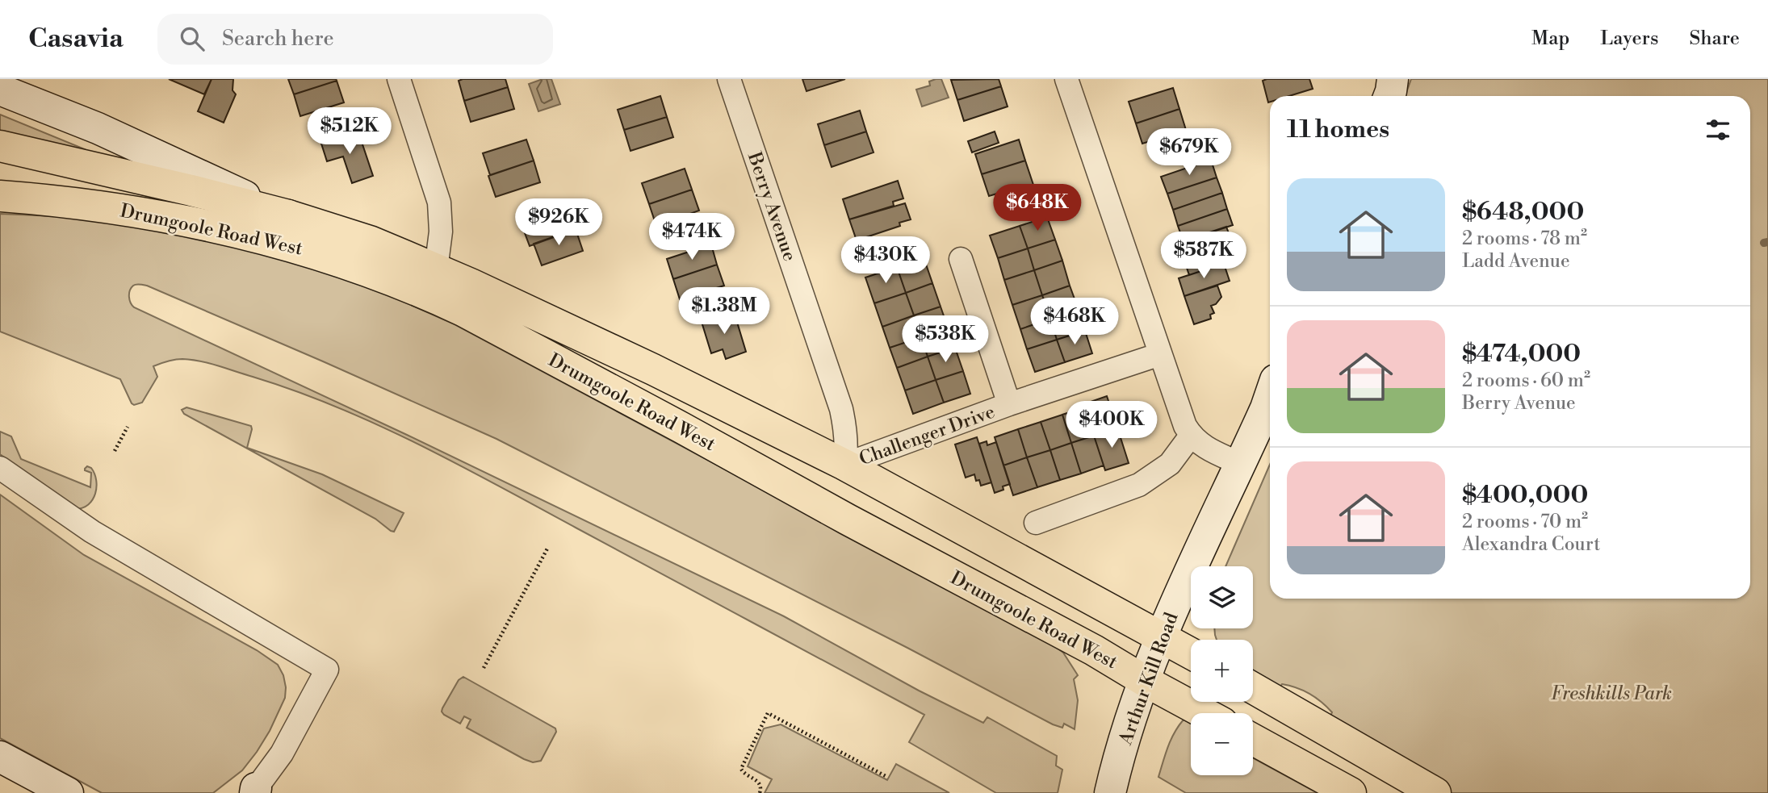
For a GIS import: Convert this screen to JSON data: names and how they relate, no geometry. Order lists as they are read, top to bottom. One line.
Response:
{"streets":{"main road":["Drumgoole Road West"],"street":["Berry Avenue","Challenger Drive","Arthur Kill Road"]},"crossings":[["Berry Avenue","Drumgoole Road West"],["Berry Avenue","Challenger Drive"],["Drumgoole Road West","Challenger Drive"],["Drumgoole Road West","Arthur Kill Road"]],"parks":["Freshkills Park"],"page":{"header":"Casavia","search":"Search here","nav":["Map","Layers","Share"],"heading":"11 homes","price":["$512K","$679K","$648K","$926K","$474K","$587K","$430K","$1.38M","$468K","$538K","$400K"],"list":[{"name":"$648,000","note":"2 rooms · 78 m² · Ladd Avenue"},{"name":"$474,000","note":"2 rooms · 60 m² · Berry Avenue"},{"name":"$400,000","note":"2 rooms · 70 m² · Alexandra Court"}],"map_buttons":["+","−"]}}
